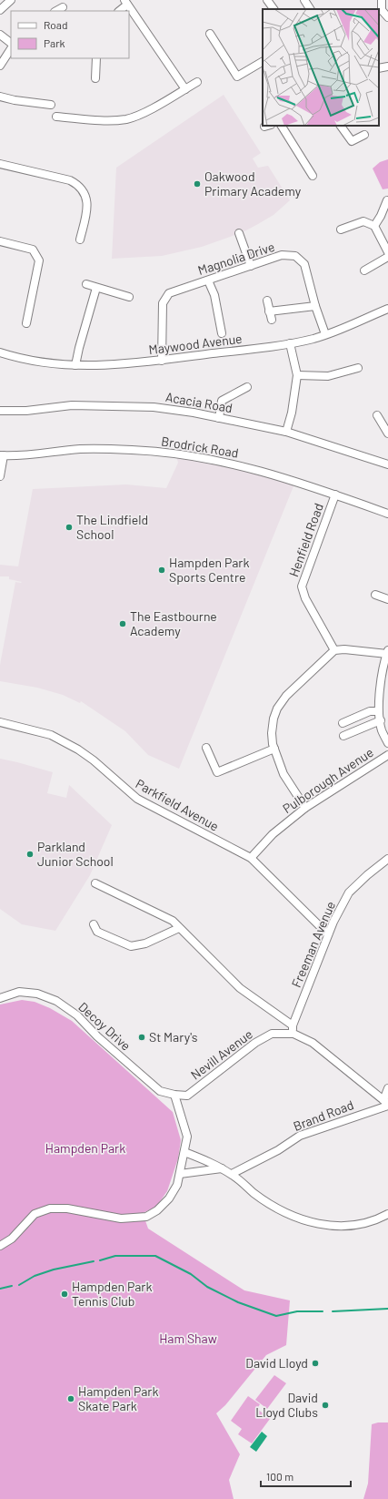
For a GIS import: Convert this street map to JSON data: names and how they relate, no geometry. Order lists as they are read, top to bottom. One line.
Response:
{"streets":{"street":["Magnolia Drive","Maywood Avenue","Acacia Road","Brodrick Road","Henfield Road","Pulborough Avenue","Parkfield Avenue","Freeman Avenue","Decoy Drive","Nevill Avenue","Brand Road"]},"crossings":[["Magnolia Drive","Maywood Avenue"],["Brodrick Road","Henfield Road"],["Pulborough Avenue","Parkfield Avenue"],["Parkfield Avenue","Freeman Avenue"],["Freeman Avenue","Nevill Avenue"],["Decoy Drive","Nevill Avenue"]],"parks":["Hampden Park","Ham Shaw"],"places":["Oakwood Primary Academy","The Lindfield School","Hampden Park Sports Centre","The Eastbourne Academy","Parkland Junior School","St Mary's","Hampden Park Tennis Club","David Lloyd","Hampden Park Skate Park","David Lloyd Clubs"],"legend":["Road","Park"],"scale_bar":"100 m"}
